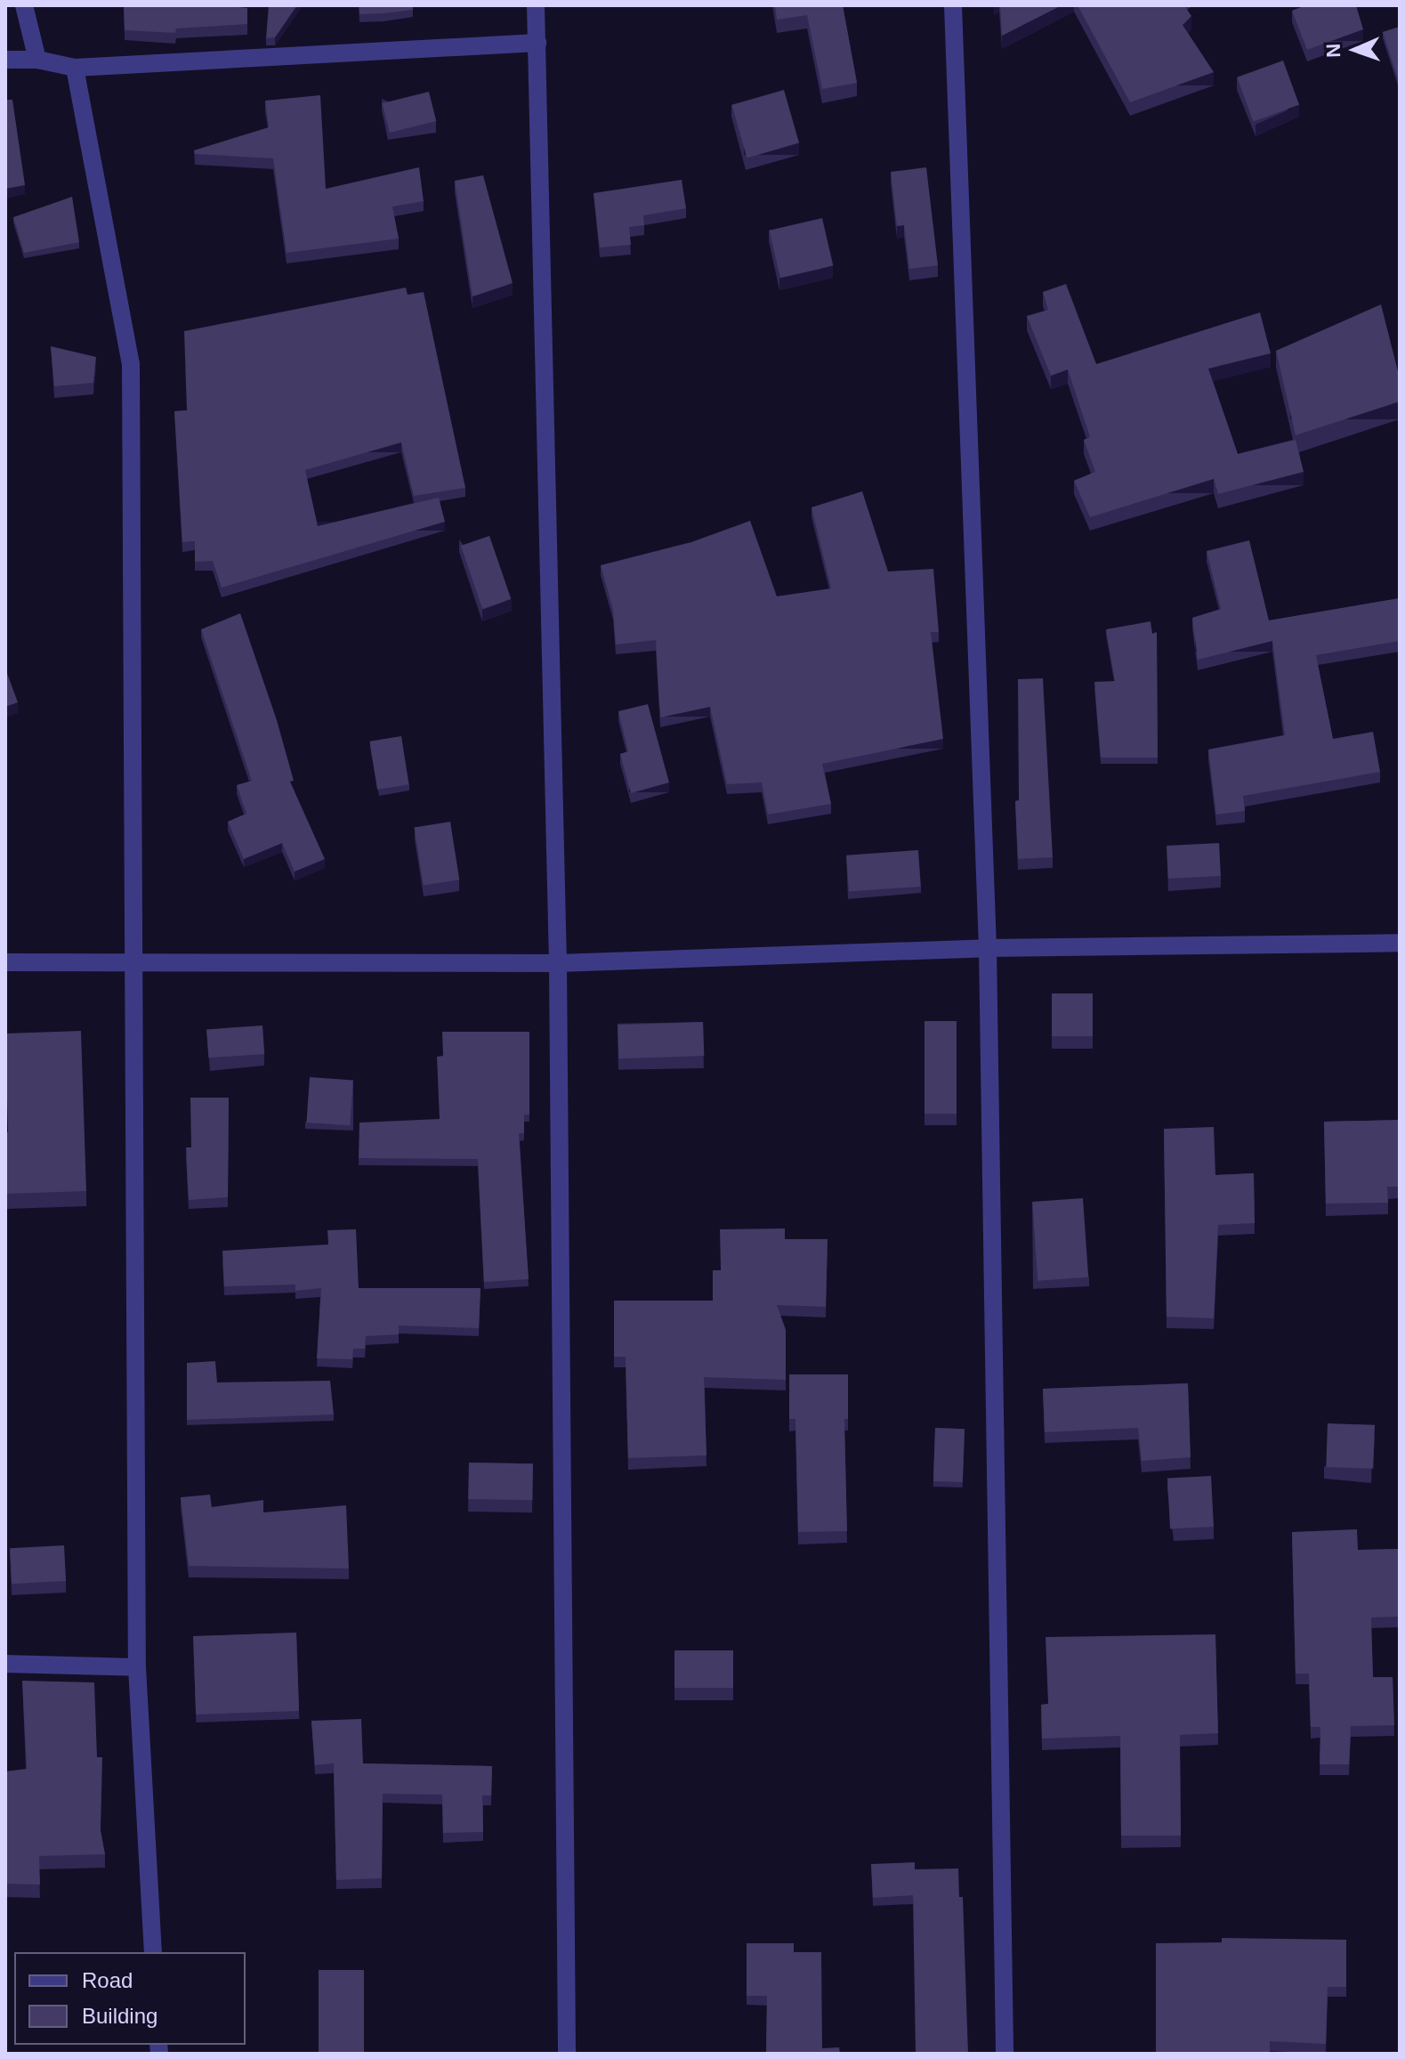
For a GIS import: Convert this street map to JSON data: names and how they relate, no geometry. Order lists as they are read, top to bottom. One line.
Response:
{"legend":["Road","Building"],"north":"left"}
